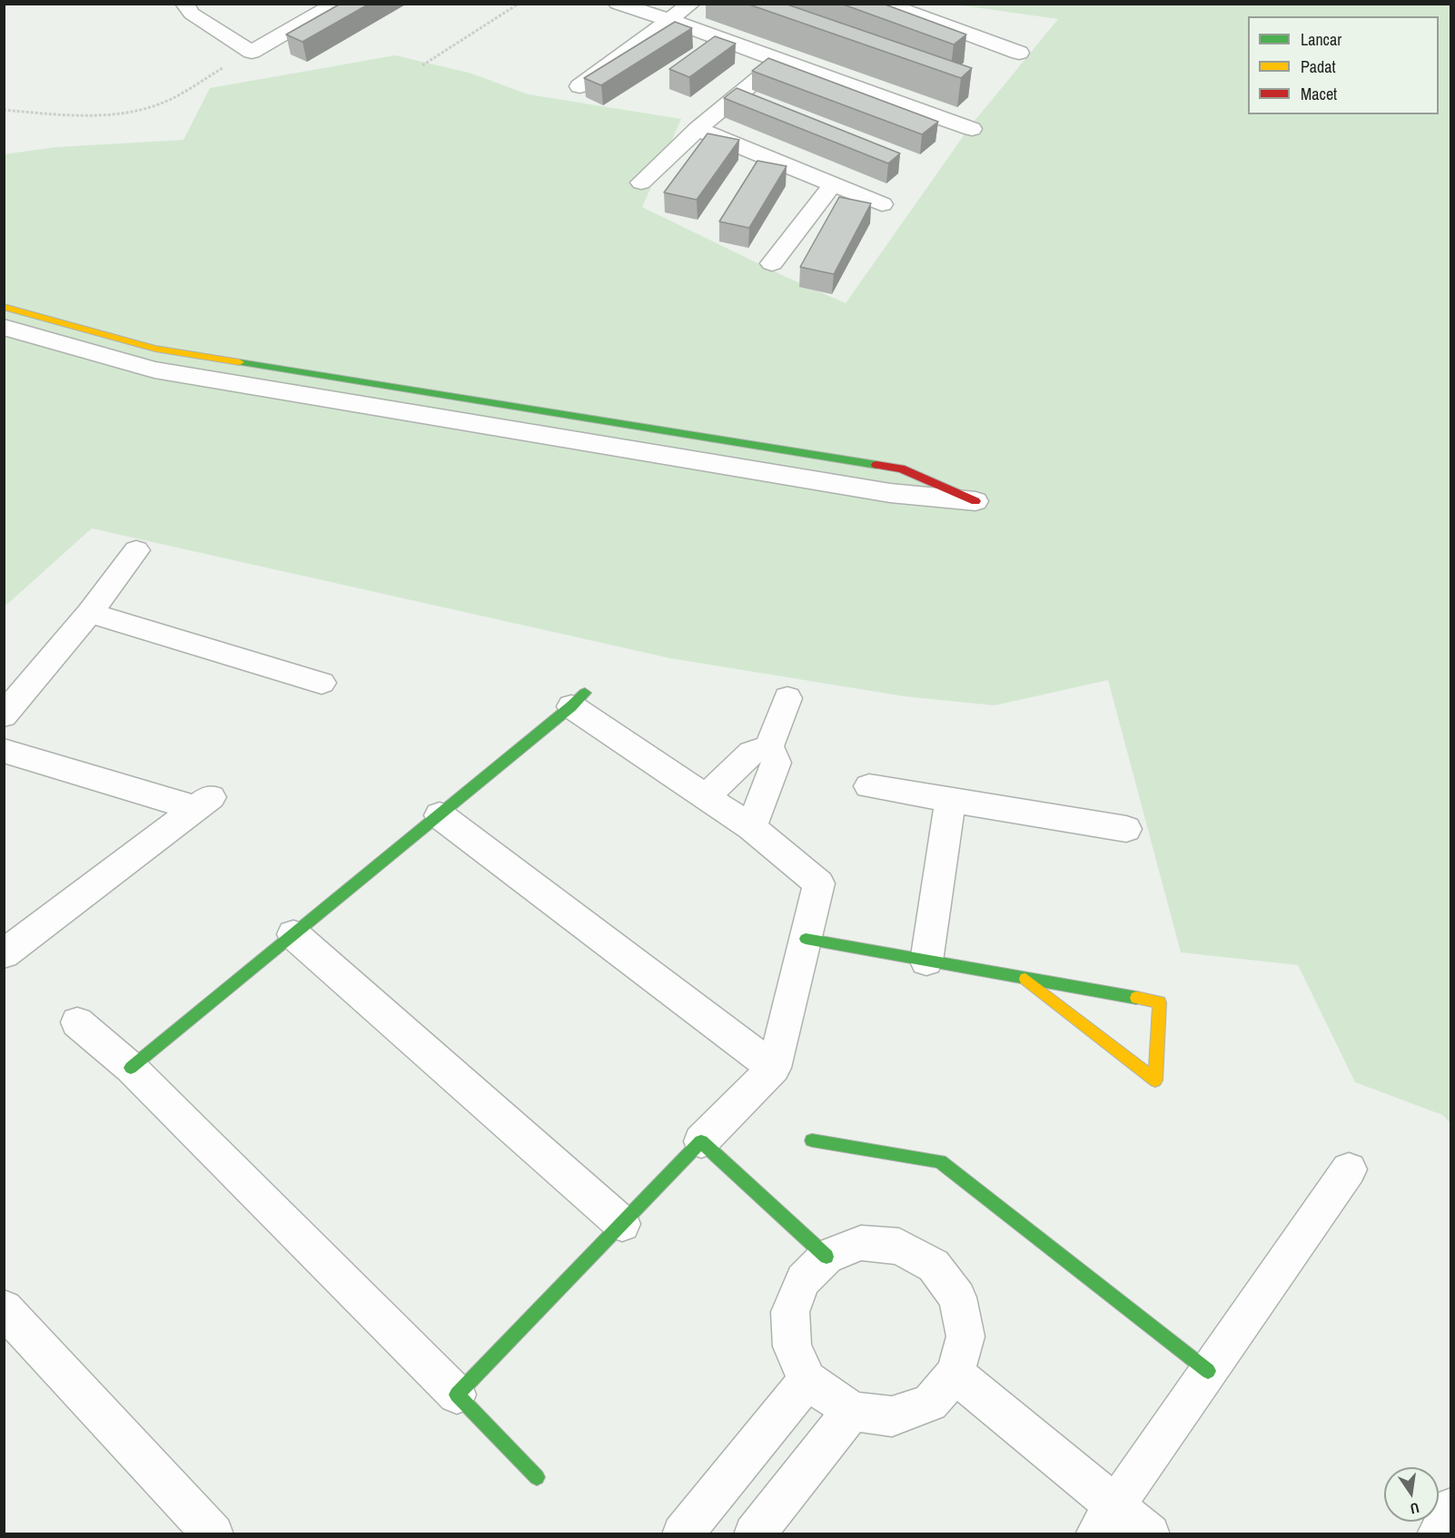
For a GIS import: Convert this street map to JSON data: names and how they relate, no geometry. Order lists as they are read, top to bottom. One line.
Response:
{"legend":["Lancar","Padat","Macet"],"north":"bottom"}
